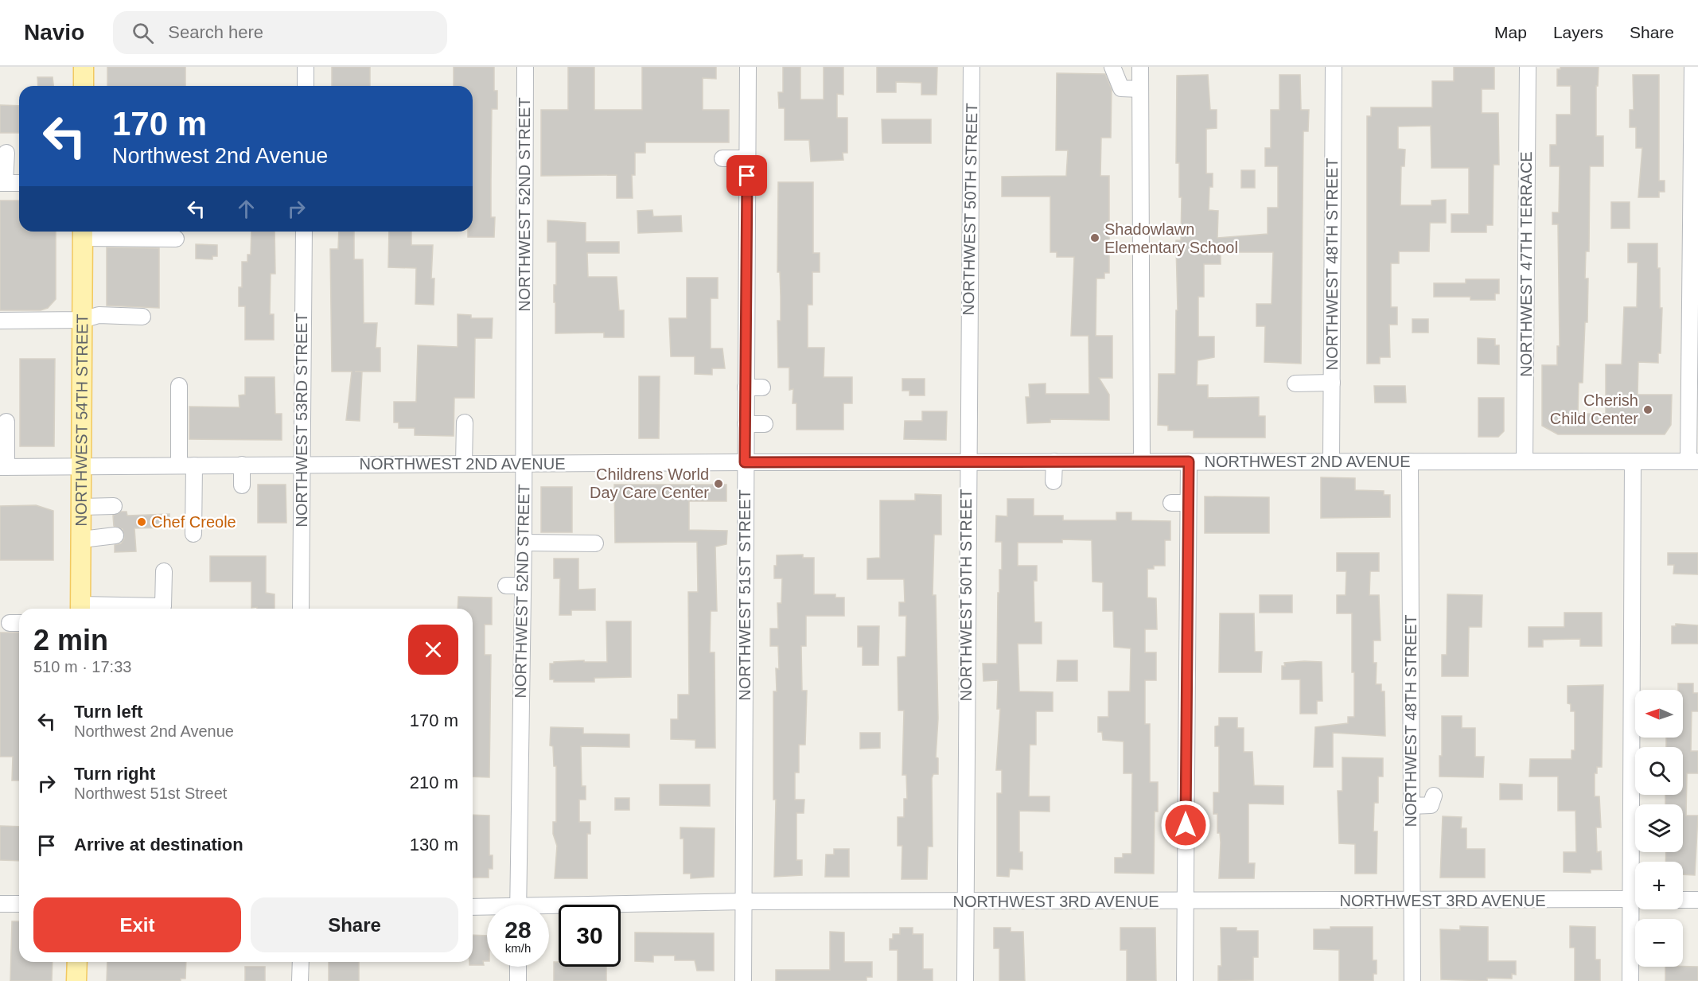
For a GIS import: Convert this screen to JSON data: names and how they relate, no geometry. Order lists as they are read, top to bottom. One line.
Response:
{"streets":{"main road":["NORTHWEST 54TH STREET"],"street":["NORTHWEST 52ND STREET","NORTHWEST 50TH STREET","NORTHWEST 48TH STREET","NORTHWEST 47TH TERRACE","NORTHWEST 53RD STREET","NORTHWEST 2ND AVENUE","NORTHWEST 51ST STREET","NORTHWEST 3RD AVENUE"]},"crossings":[["NORTHWEST 52ND STREET","NORTHWEST 2ND AVENUE"],["NORTHWEST 50TH STREET","NORTHWEST 2ND AVENUE"],["NORTHWEST 50TH STREET","NORTHWEST 3RD AVENUE"],["NORTHWEST 48TH STREET","NORTHWEST 2ND AVENUE"],["NORTHWEST 48TH STREET","NORTHWEST 3RD AVENUE"],["NORTHWEST 47TH TERRACE","NORTHWEST 2ND AVENUE"],["NORTHWEST 54TH STREET","NORTHWEST 2ND AVENUE"],["NORTHWEST 53RD STREET","NORTHWEST 2ND AVENUE"],["NORTHWEST 2ND AVENUE","NORTHWEST 51ST STREET"],["NORTHWEST 51ST STREET","NORTHWEST 3RD AVENUE"]],"places":["Shadowlawn Elementary School","Cherish Child Center","Childrens World Day Care Center","Chef Creole"],"north":"left","page":{"header":"Navio","search":"Search here","nav":["Map","Layers","Share"],"turn":["170 m","Northwest 2nd Avenue"],"heading":["2 min","510 m · 17:33"],"map_buttons":["+","−"],"list":[{"name":"Turn left","note":"Northwest 2nd Avenue","value":"170 m"},{"name":"Turn right","note":"Northwest 51st Street","value":"210 m"},{"name":"Arrive at destination","value":"130 m"}],"buttons":["Exit","Share"],"speed":"28 km/h","limit":"30"}}
